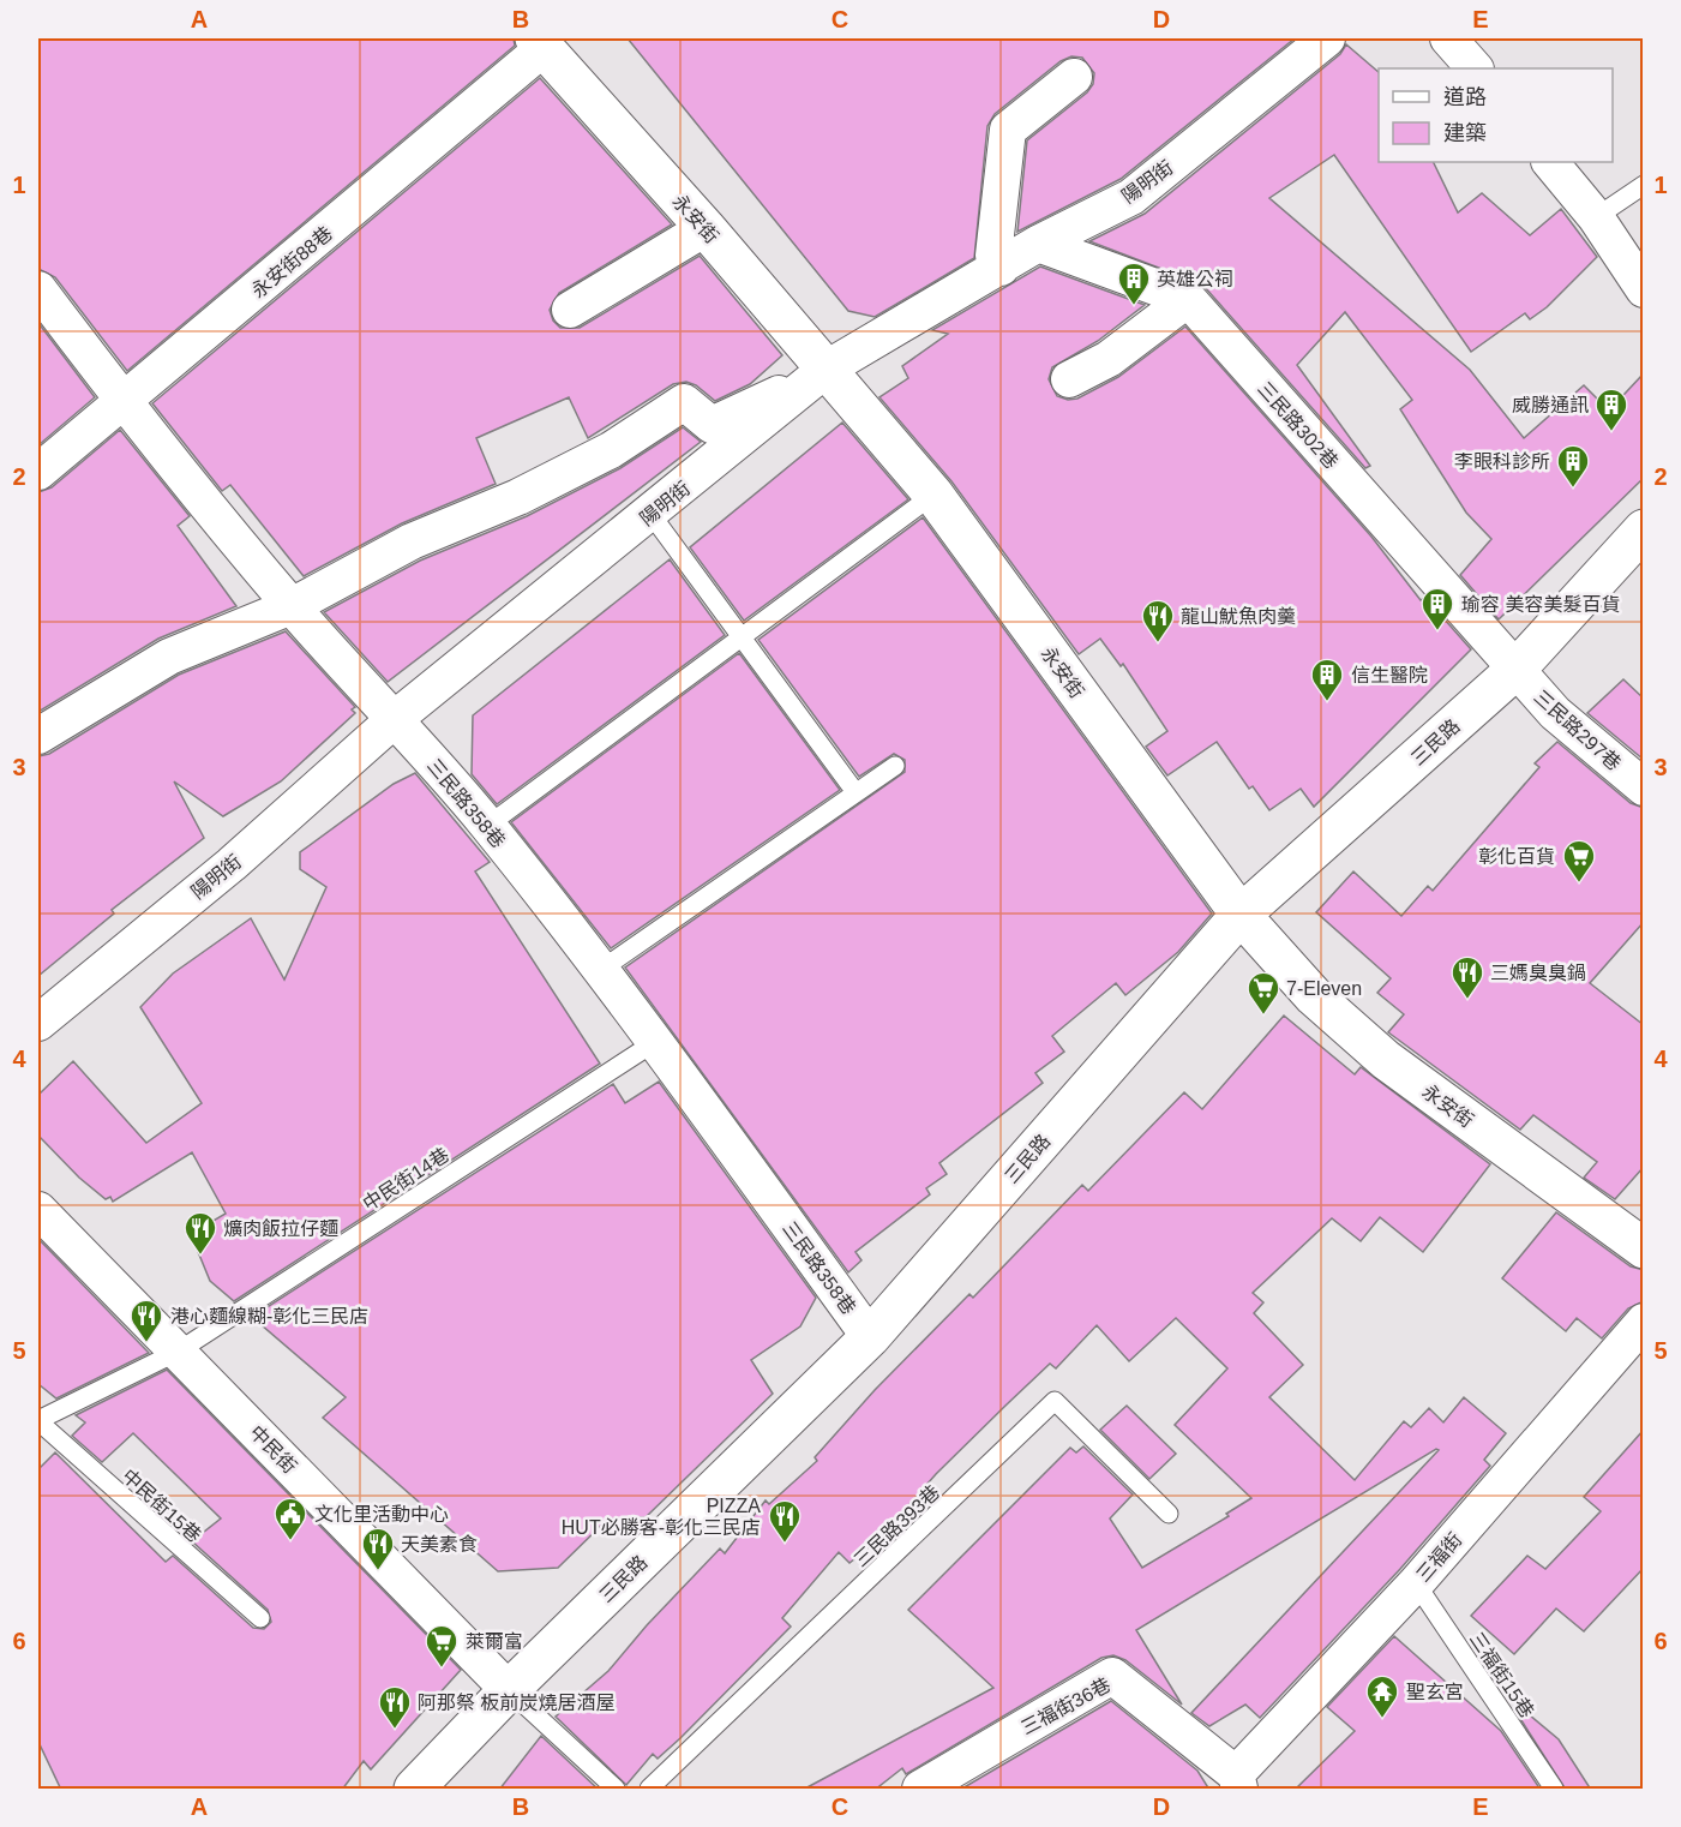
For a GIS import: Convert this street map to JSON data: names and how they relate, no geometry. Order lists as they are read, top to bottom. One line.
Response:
{"streets":{"street":["陽明街","永安街","永安街88巷","三民路302巷","三民路297巷","三民路","三民路358巷","中民街","三福街","三福街36巷"],"lane":["中民街14巷","中民街15巷","三民路393巷","三福街15巷"]},"crossings":[["陽明街","永安街"],["陽明街","三民路302巷"],["陽明街","三民路358巷"],["永安街","永安街88巷"],["永安街","三民路"],["永安街88巷","三民路358巷"],["三民路302巷","三民路297巷"],["三民路302巷","三民路"],["三民路297巷","三民路"],["三民路","三民路358巷"],["三民路","中民街"],["三民路358巷","中民街14巷"],["中民街14巷","中民街"],["中民街14巷","中民街15巷"],["中民街","中民街15巷"],["三福街","三福街15巷"],["三福街","三福街36巷"]],"places":{"building":["英雄公祠","威勝通訊","李眼科診所","瑜容 美容美髮百貨","信生醫院"],"restaurant":["龍山魷魚肉羹","三媽臭臭鍋","爌肉飯拉仔麵","港心麵線糊-彰化三民店","PIZZA HUT必勝客-彰化三民店","天美素食","阿那祭 板前炭燒居酒屋"],"supermarket":["彰化百貨","7-Eleven","萊爾富"],"public building":["文化里活動中心"],"temple":["聖玄宮"]},"legend":["道路","建築"],"grid":{"columns":["A","B","C","D","E"],"rows":["1","2","3","4","5","6"]}}
